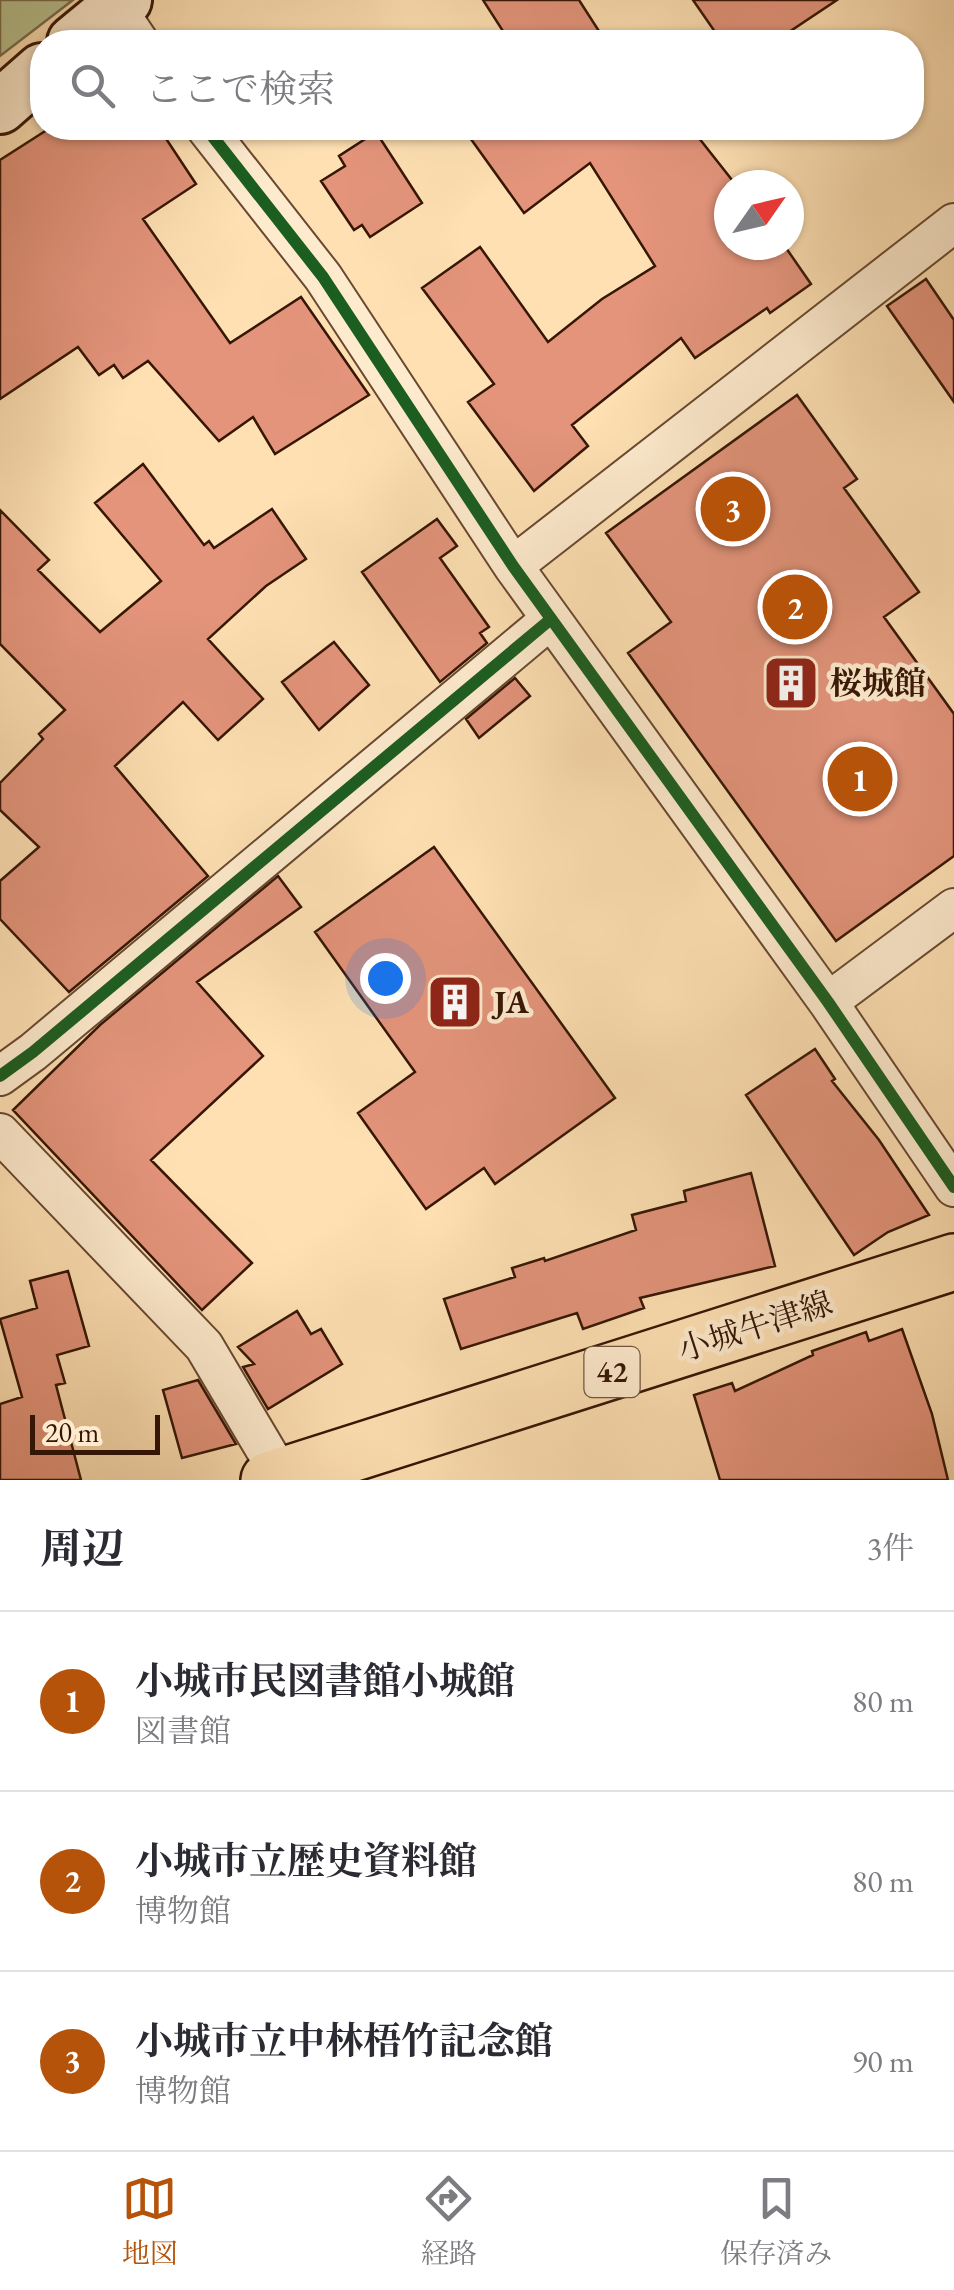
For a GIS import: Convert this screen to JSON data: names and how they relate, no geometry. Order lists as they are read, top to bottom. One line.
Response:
{"streets":{"main road":["小城牛津線","42"]},"places":{"building":["桜城館","JA"]},"scale_bar":"20 m","north":"top right","page":{"search":"ここで検索","pins":["3","2","1"],"scale":"20 m","heading":["周辺","3件"],"list":[{"mark":"1","name":"小城市民図書館小城館","note":"図書館","value":"80 m"},{"mark":"2","name":"小城市立歴史資料館","note":"博物館","value":"80 m"},{"mark":"3","name":"小城市立中林梧竹記念館","note":"博物館","value":"90 m"}],"nav":["地図","経路","保存済み"]}}
